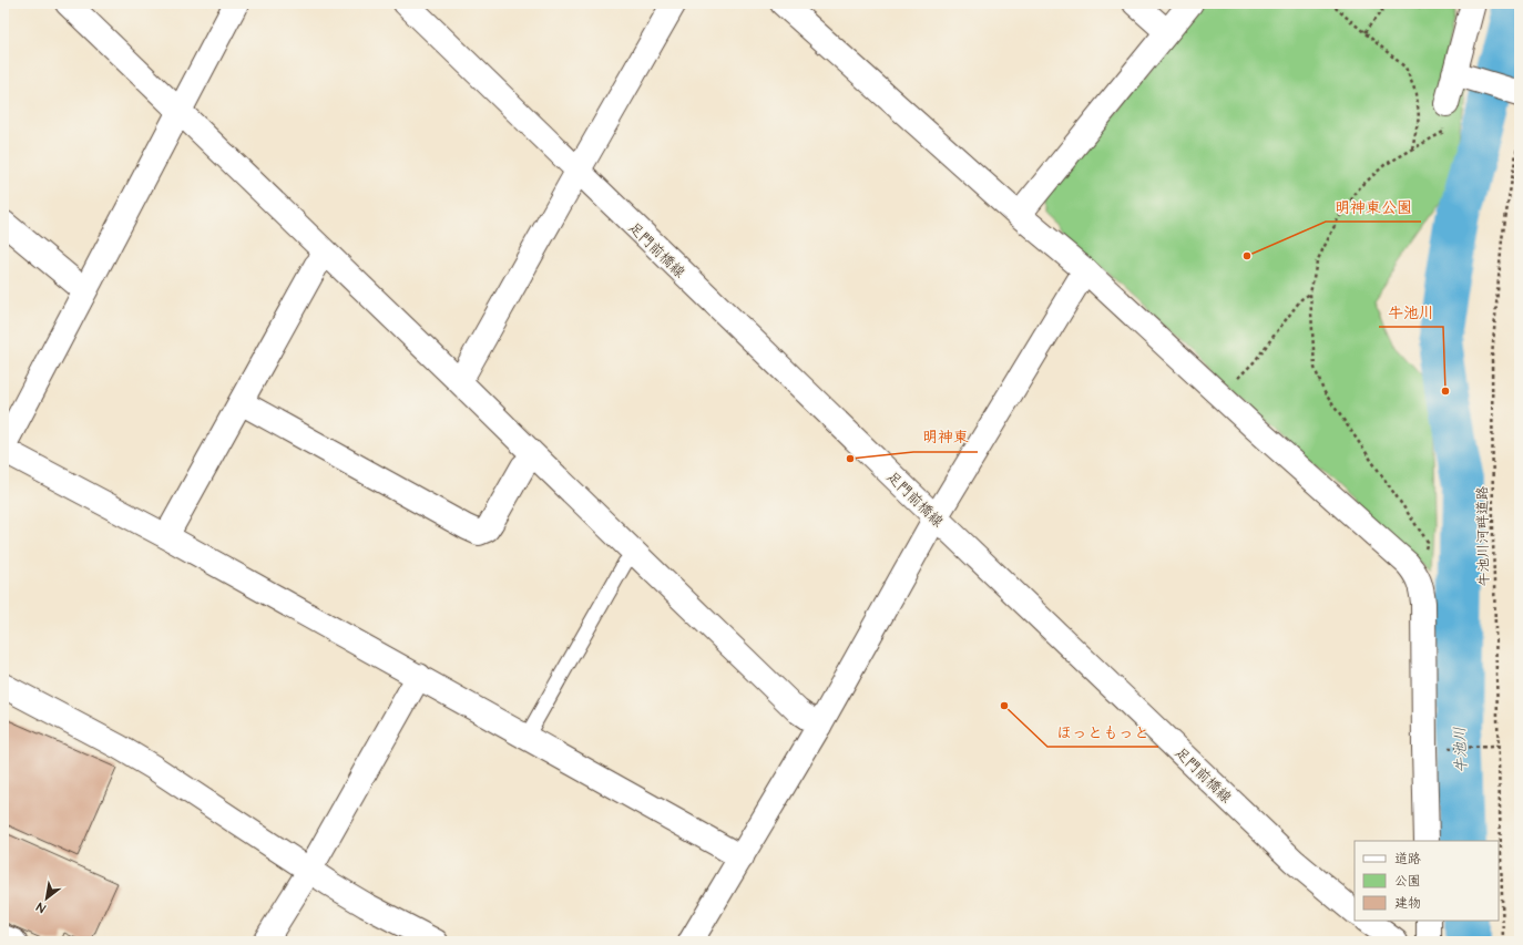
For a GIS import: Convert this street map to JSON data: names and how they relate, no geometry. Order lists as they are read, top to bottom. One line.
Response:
{"streets":{"street":["足門前橋線"],"path":["牛池川河畔道路"]},"water":["牛池川"],"places":["明神東公園","牛池川","明神東","ほっともっと"],"legend":["道路","公園","建物"],"north":"bottom left"}
